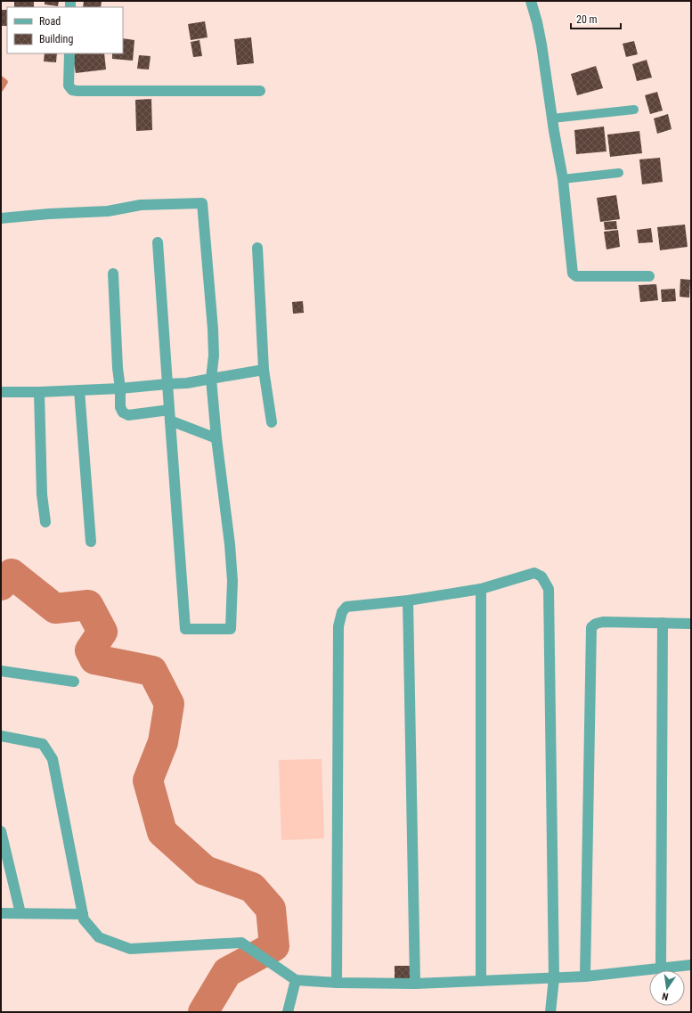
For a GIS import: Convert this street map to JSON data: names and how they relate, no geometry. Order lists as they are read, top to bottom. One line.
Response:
{"legend":["Road","Building"],"scale_bar":"20 m","north":"bottom"}
